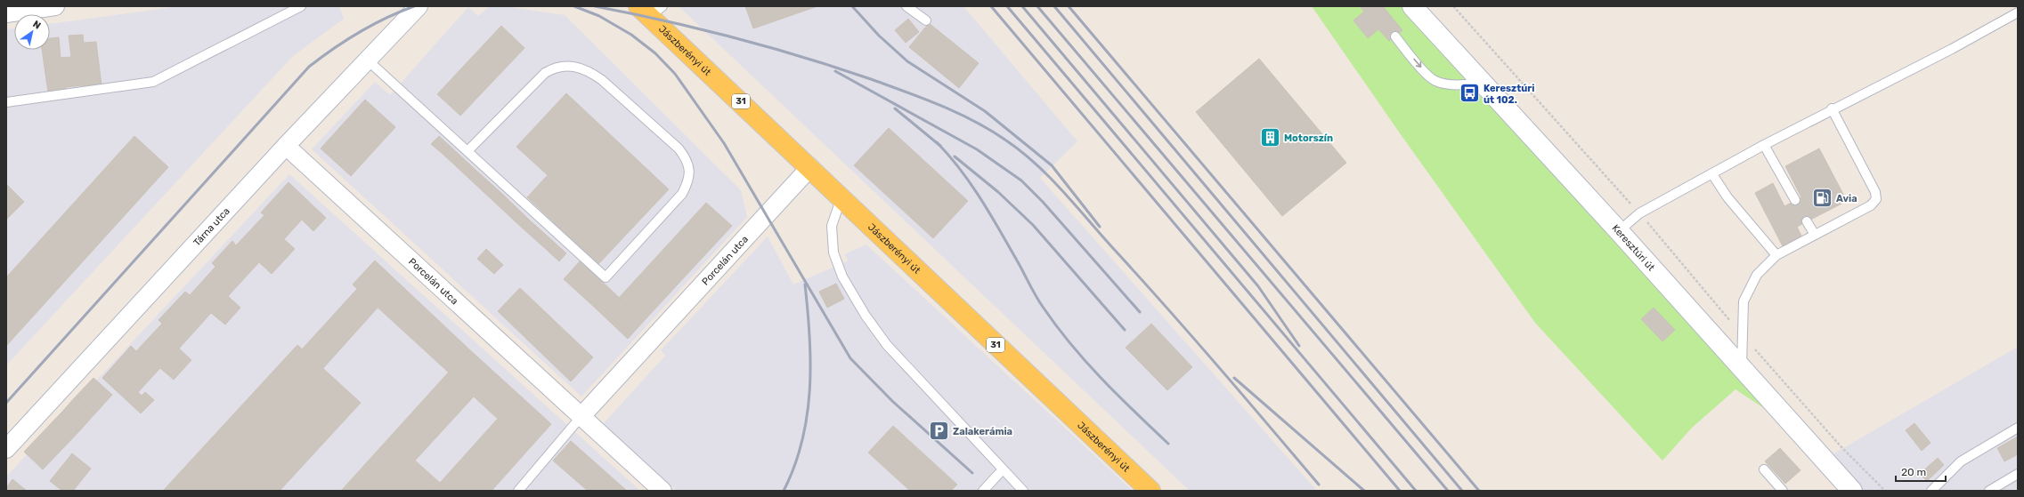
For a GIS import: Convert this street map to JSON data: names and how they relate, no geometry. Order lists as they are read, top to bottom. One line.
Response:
{"streets":{"main road":["Jászberényi út","31","Keresztúri út"],"street":["Tárna utca","Porcelán utca"]},"crossings":[["Jászberényi út","Porcelán utca"],["Tárna utca","Porcelán utca"]],"places":{"bus stop":["Keresztúri út 102."],"building":["Motorszín"],"fuel station":["Avia"],"parking":["Zalakerámia"]},"scale_bar":"20 m","north":"top right"}
